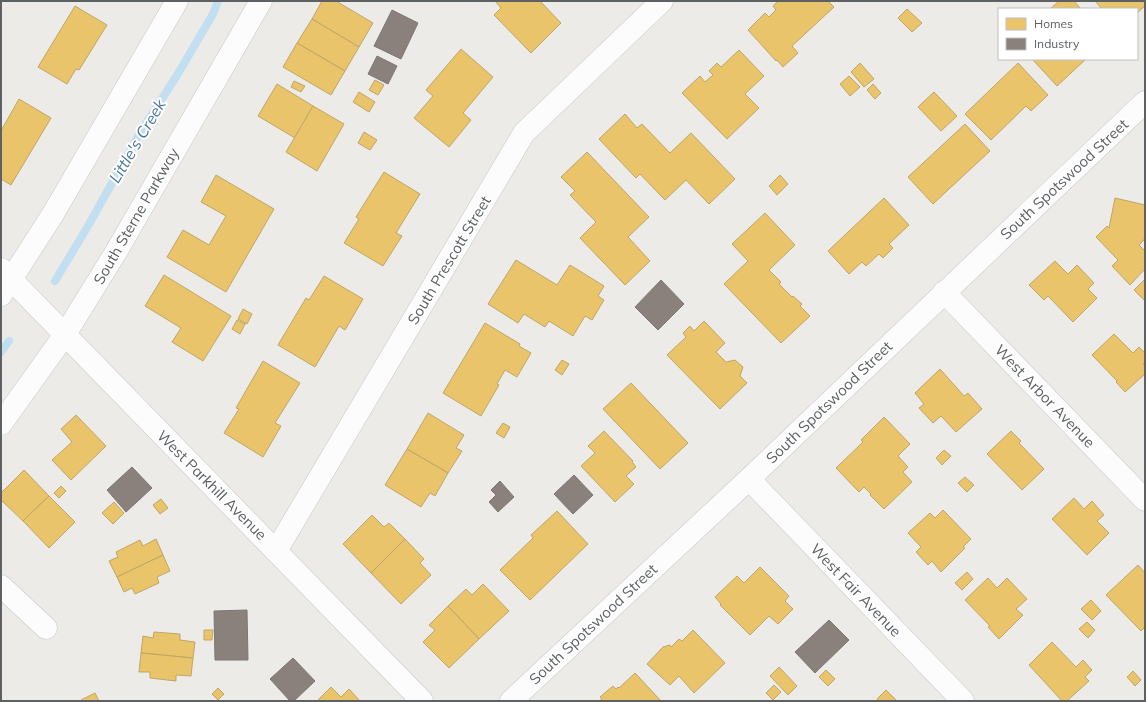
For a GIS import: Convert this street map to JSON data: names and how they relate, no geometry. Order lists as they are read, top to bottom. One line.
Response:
{"streets":{"street":["South Spotswood Street","South Sterne Parkway","South Prescott Street","West Arbor Avenue","West Parkhill Avenue","West Fair Avenue"]},"crossings":[["South Spotswood Street","West Arbor Avenue"],["South Spotswood Street","West Fair Avenue"],["South Sterne Parkway","West Parkhill Avenue"],["South Prescott Street","West Parkhill Avenue"]],"water":["Little's Creek"],"legend":["Homes","Industry"]}
